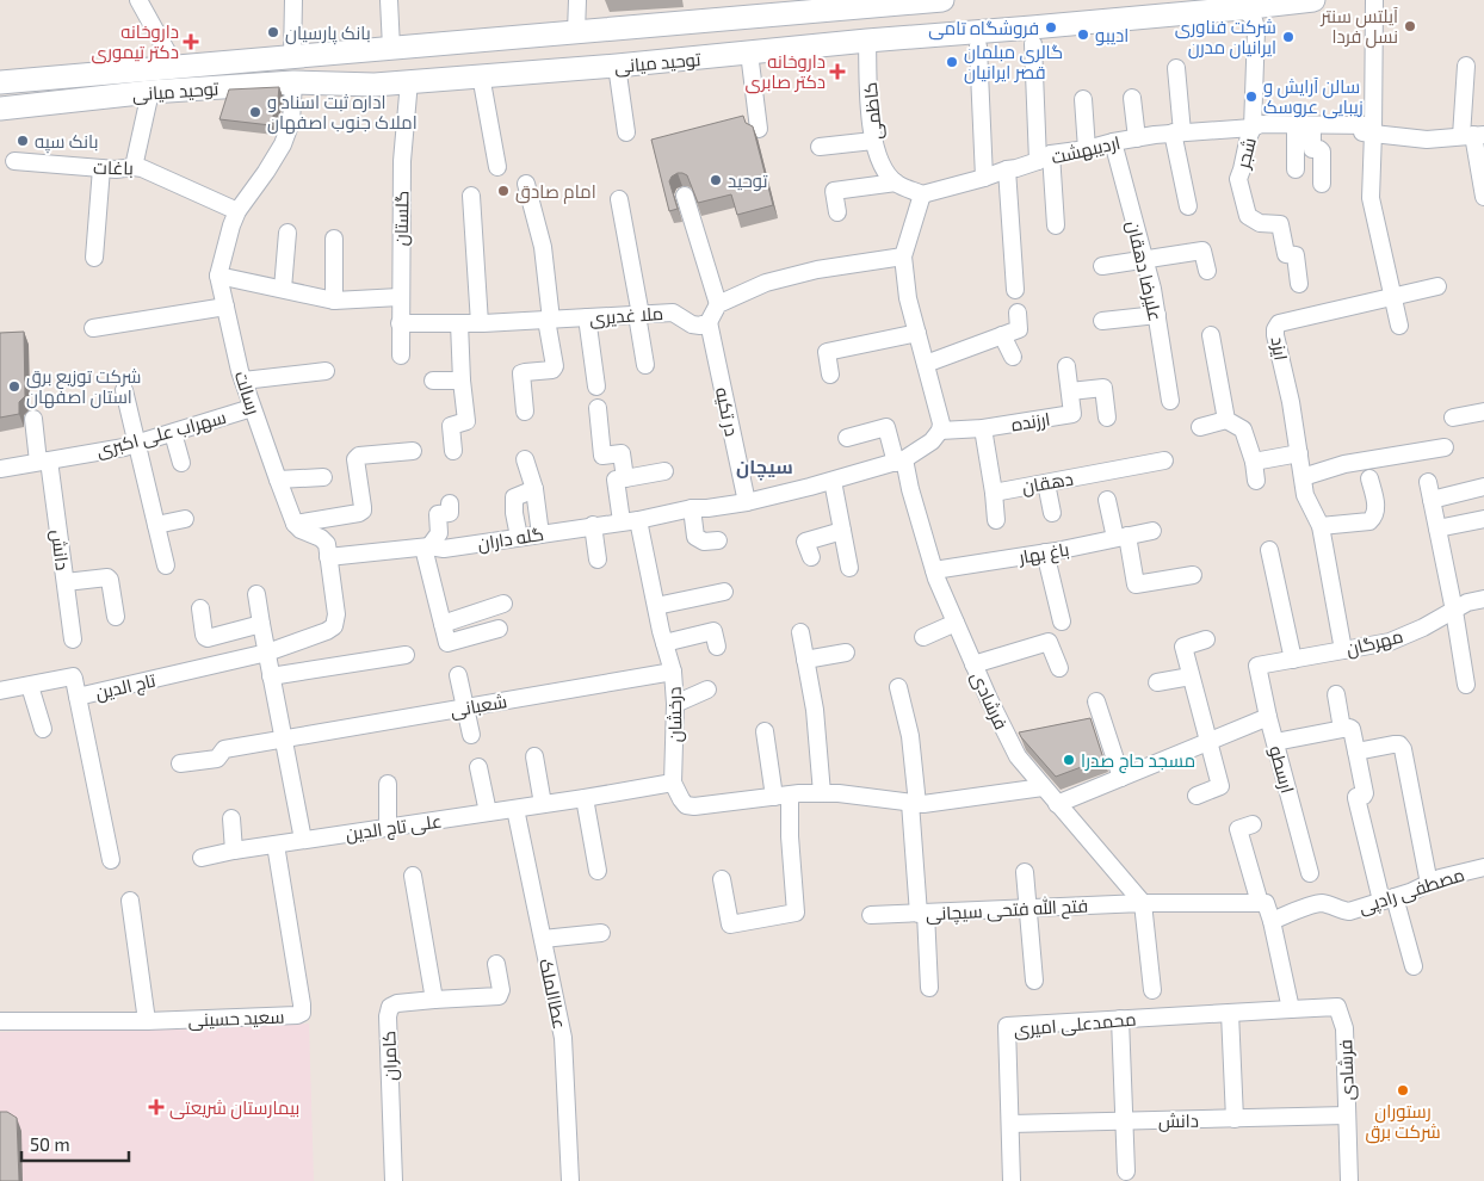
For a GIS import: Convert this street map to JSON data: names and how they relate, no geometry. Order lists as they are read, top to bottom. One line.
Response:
{"streets":{"main road":["توحید میانی"],"street":["کاظمی","اردیبهشت","شجر","باغات","گلستان","علیرضا دهقان","ملا غدیری","ایزد","رسالت","در تکیه","ارزنده","سهراب علی اکبری","دهقان","گله داران","دانش","باغ بهار","مهرگان","تاج الدین","فرشادی","شعبانی","درخشان","ارسطو","علی تاج الدین","مصطفی رادپی","فتح الله فتحی سیچانی","عطاالملک","سعید حسینی","محمدعلی امیری","کامران"]},"crossings":[["توحید میانی","کاظمی"],["توحید میانی","گلستان"],["توحید میانی","رسالت"],["اردیبهشت","شجر"],["اردیبهشت","علیرضا دهقان"],["باغات","رسالت"],["گلستان","ملا غدیری"],["ملا غدیری","در تکیه"],["ایزد","مهرگان"],["رسالت","سهراب علی اکبری"],["در تکیه","گله داران"],["سهراب علی اکبری","دانش"],["گله داران","درخشان"],["دانش","فرشادی"],["دانش","محمدعلی امیری"],["باغ بهار","فرشادی"],["مهرگان","ارسطو"],["فرشادی","فتح الله فتحی سیچانی"],["فرشادی","محمدعلی امیری"],["شعبانی","درخشان"],["درخشان","علی تاج الدین"],["علی تاج الدین","عطاالملک"],["علی تاج الدین","سعید حسینی"]],"districts":["سیچان"],"places":{"other":["آیلتس سنتر نسل فردا","فروشگاه تامی","بانک پارسیان","ادیبو","شرکت فناوری ایرانیان مدرن","گالری مبلمان قصر ایرانیان","سالن آرایش و زیبایی عروسک","اداره ثبت اسناد و املاک جنوب اصفهان","بانک سپه","توحید","امام صادق","شرکت توزیع برق استان اصفهان","مسجد حاج صدرا","رستوران شرکت برق"],"health":["داروخانه دکتر تیموری","داروخانه دکتر صابری","بیمارستان شریعتی"]},"scale_bar":"50 m"}
